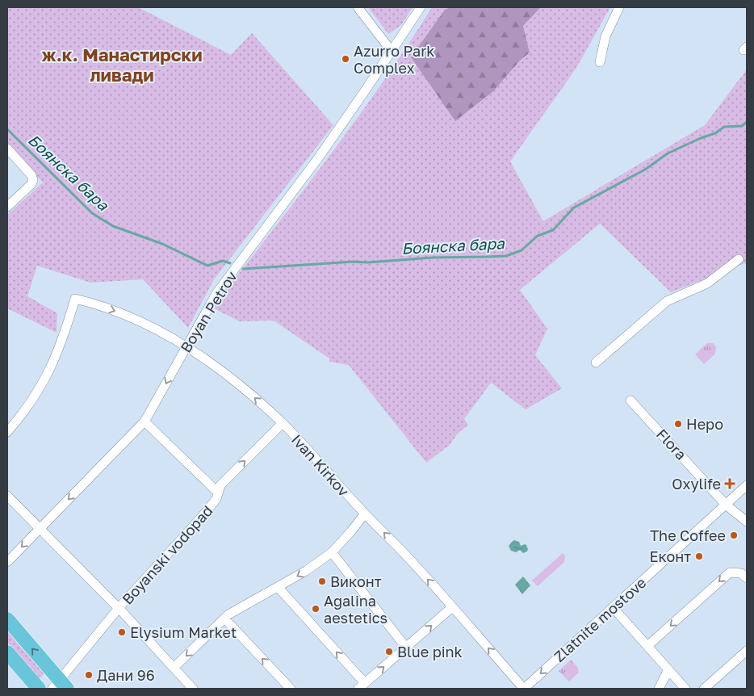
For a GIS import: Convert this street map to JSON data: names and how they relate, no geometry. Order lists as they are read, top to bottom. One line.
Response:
{"streets":{"street":["Boyan Petrov","Flora","Ivan Kirkov","Boyanski vodopad","Zlatnite mostove"]},"crossings":[["Boyan Petrov","Ivan Kirkov"],["Flora","Zlatnite mostove"],["Ivan Kirkov","Boyanski vodopad"],["Ivan Kirkov","Zlatnite mostove"]],"one_way":["Boyan Petrov","Zlatnite mostove"],"districts":["ж.к. Манастирски ливади"],"water":["Боянска бара"],"places":{"other":["Azurro Park Complex","Неро","The Coffee","Еконт","Виконт","Agalina aestetics","Elysium Market","Blue pink","Дани 96"],"health":["Oxylife"]}}
